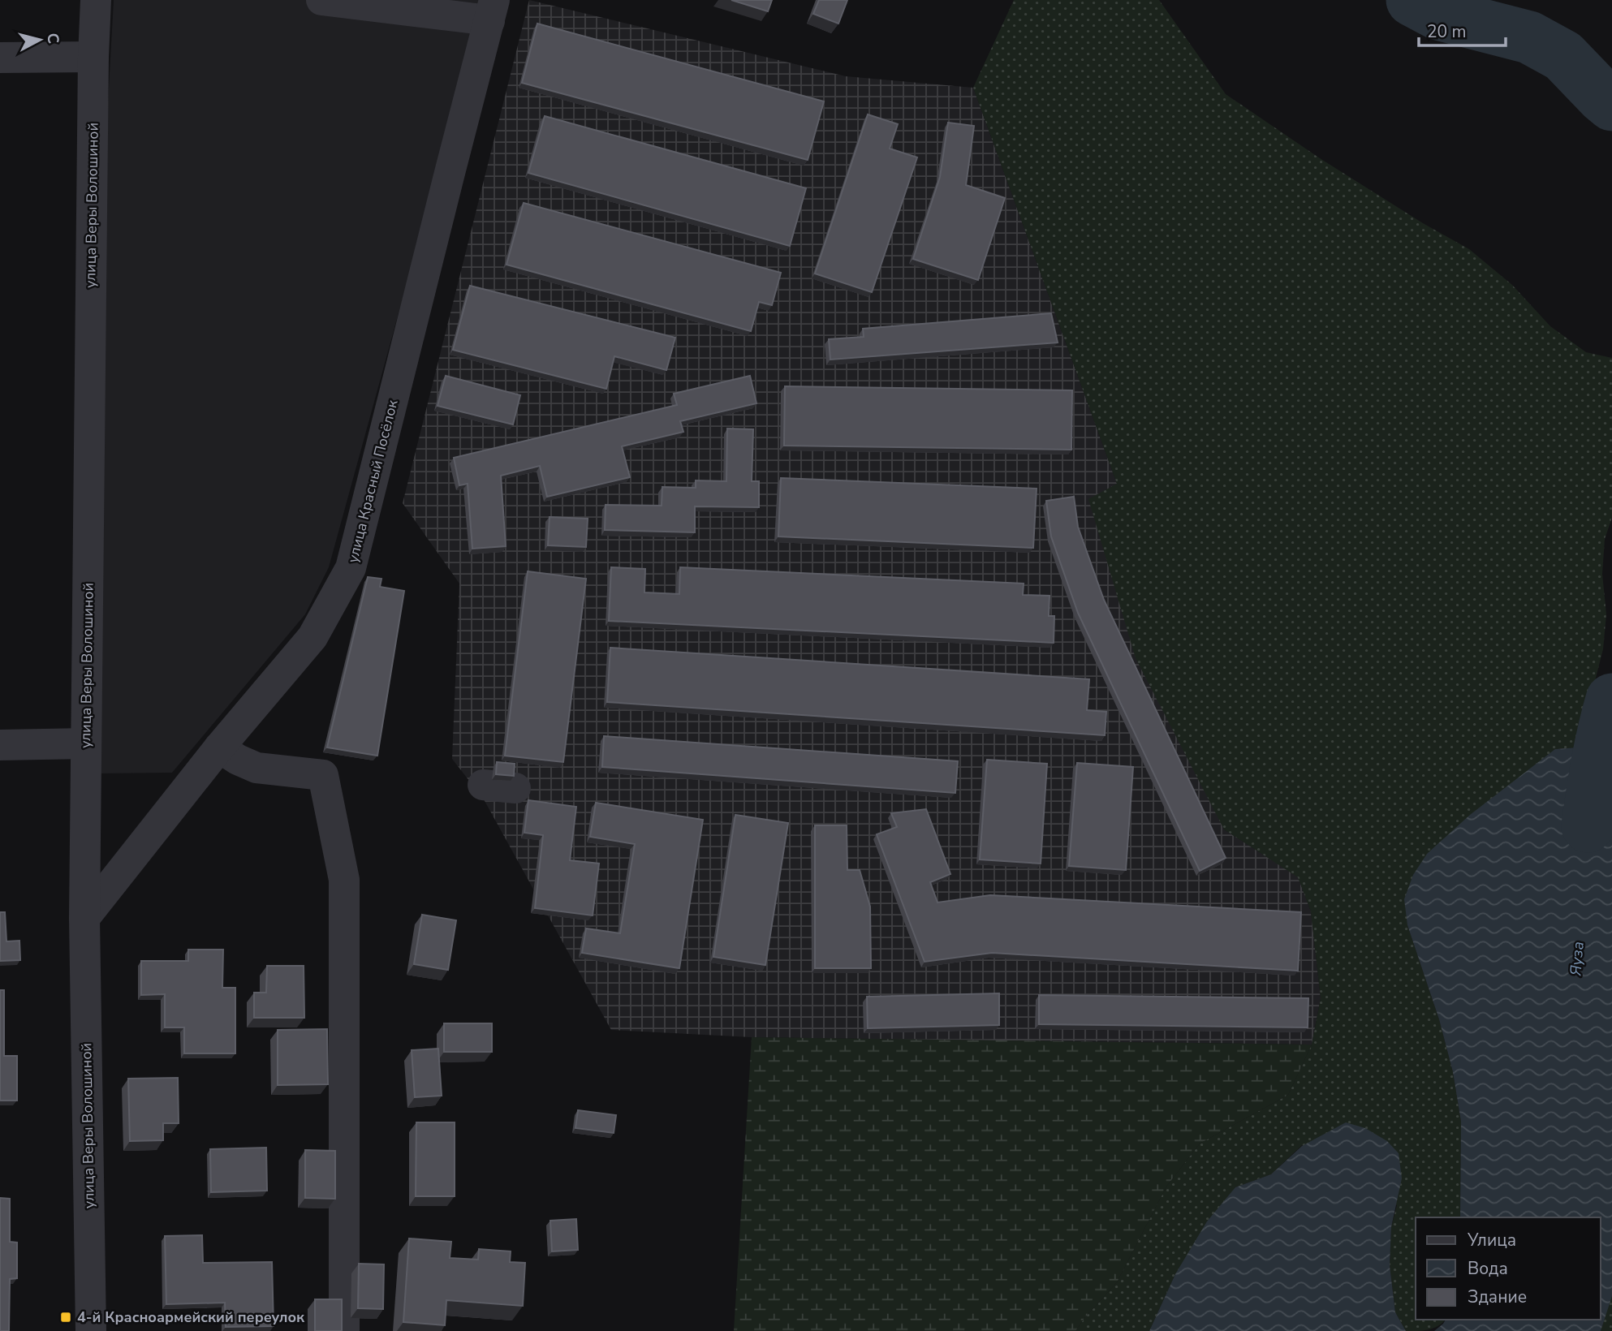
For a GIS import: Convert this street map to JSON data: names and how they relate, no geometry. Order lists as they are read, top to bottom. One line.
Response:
{"streets":{"street":["улица Веры Волошиной","улица Красный Посёлок"]},"crossings":[["улица Веры Волошиной","улица Красный Посёлок"]],"water":["Яуза"],"places":{"transit":["4-й Красноармейский переулок"]},"legend":["Улица","Вода","Здание"],"scale_bar":"20 m","north":"right"}
